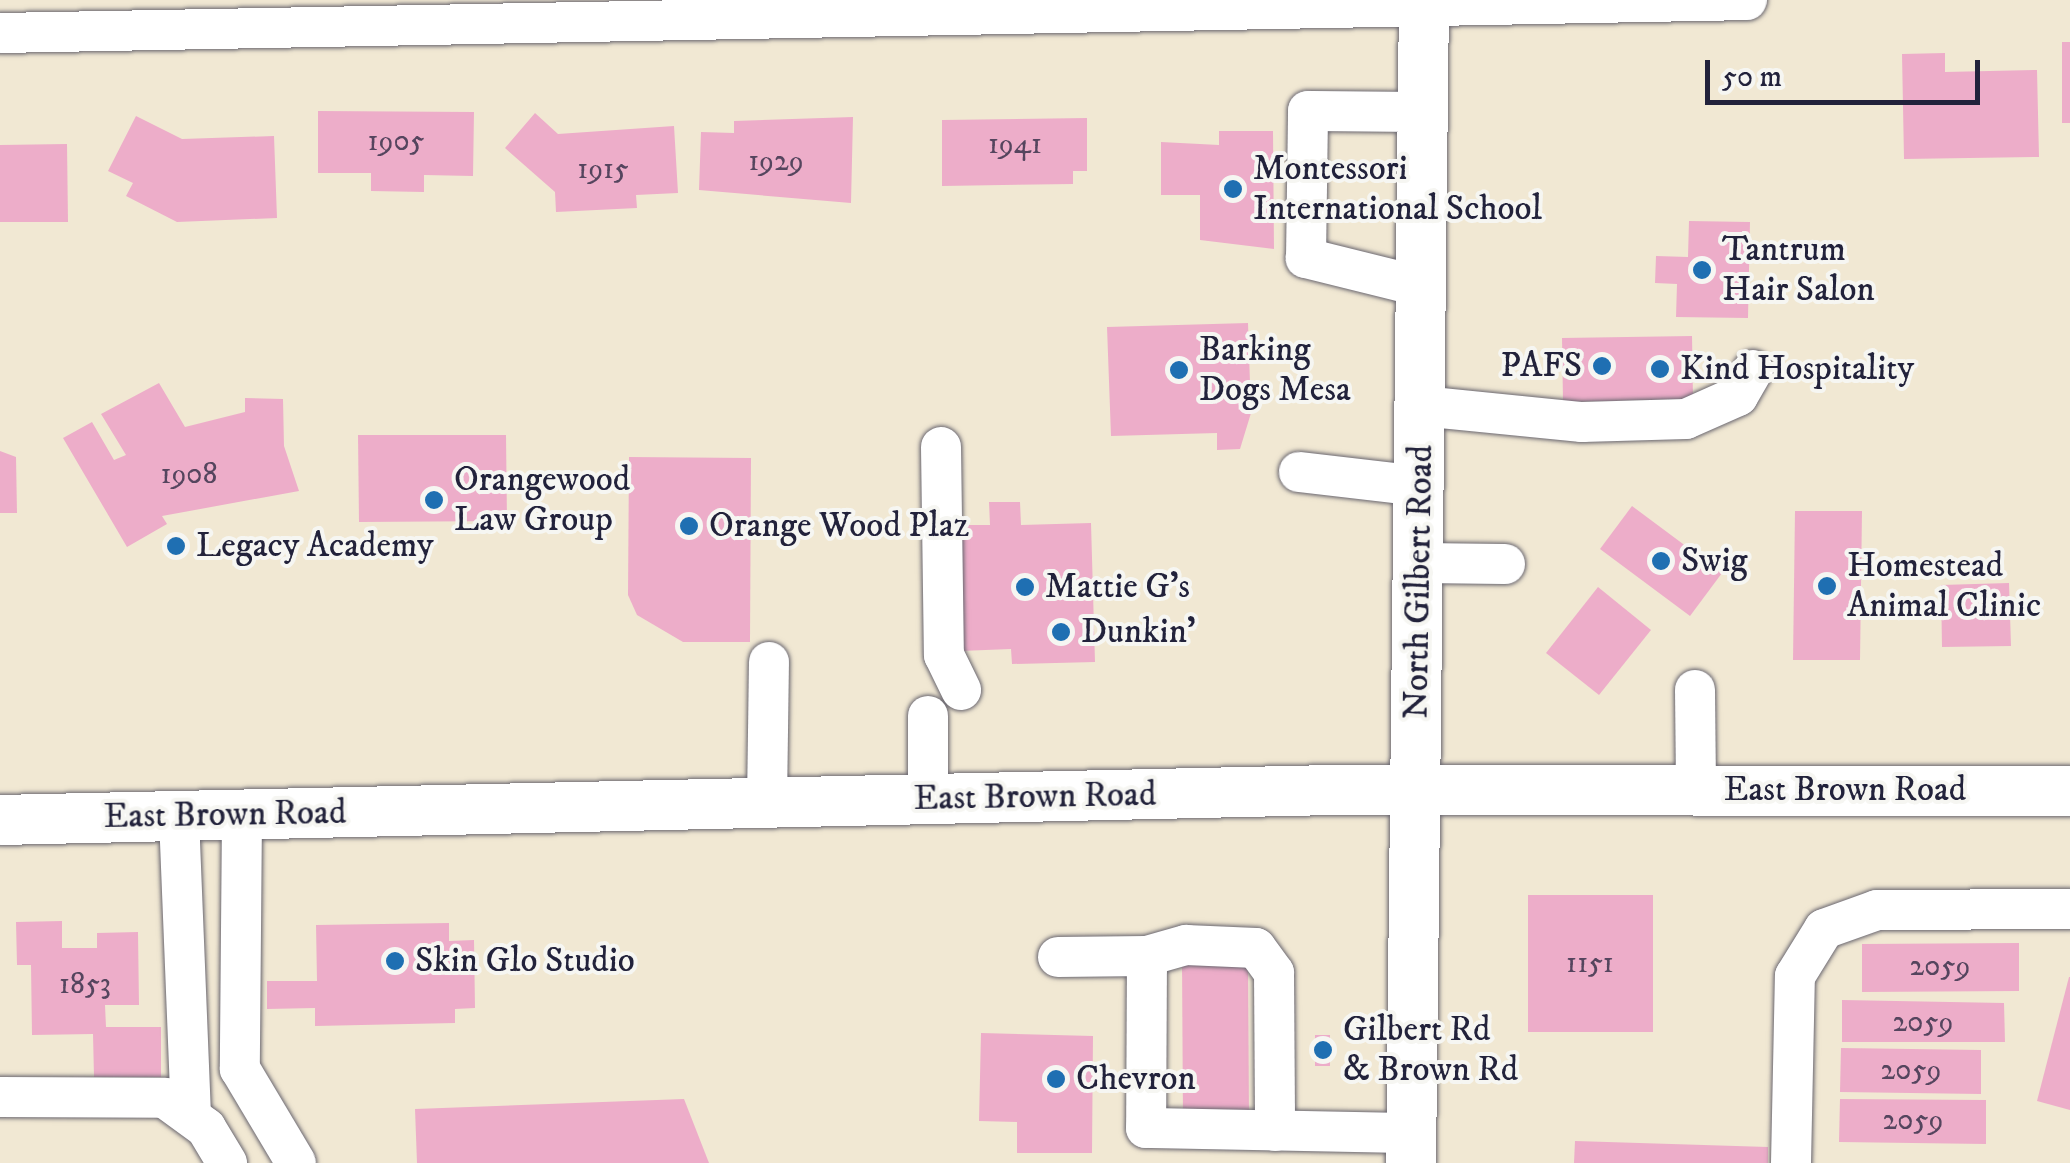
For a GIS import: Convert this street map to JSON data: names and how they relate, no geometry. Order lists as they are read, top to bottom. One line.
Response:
{"streets":{"main road":["North Gilbert Road","East Brown Road"]},"crossings":[["North Gilbert Road","East Brown Road"]],"places":["Montessori International School","Tantrum Hair Salon","PAFS","Kind Hospitality","Barking Dogs Mesa","Orangewood Law Group","Orange Wood Plaz","Legacy Academy","Swig","Homestead Animal Clinic","Mattie G's","Dunkin'","Skin Glo Studio","Gilbert Rd & Brown Rd","Chevron"],"house_numbers":["1905","1941","1929","1915","1908","1151","2059","1853","2059","2059","2059"],"scale_bar":"50 m"}
